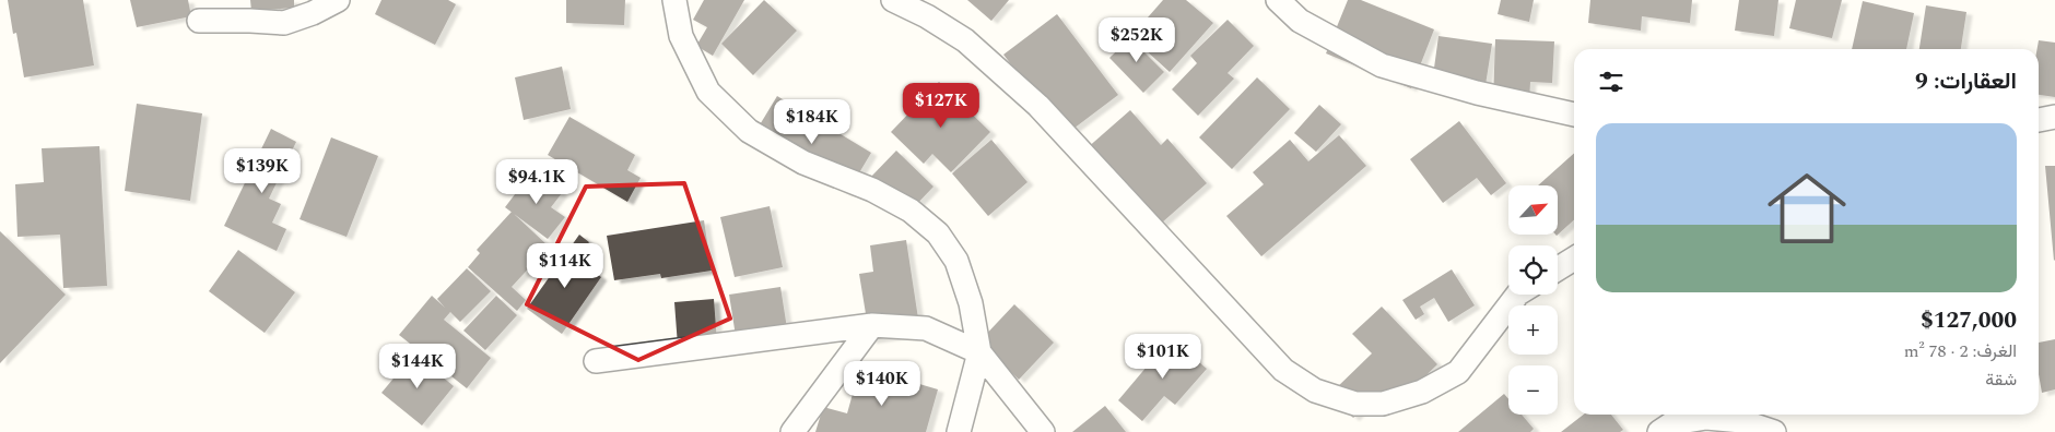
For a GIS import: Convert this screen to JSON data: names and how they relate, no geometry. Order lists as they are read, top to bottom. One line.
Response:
{"north":"top right","page":{"price":["$252K","$127K","$184K","$139K","$94.1K","$114K","$101K","$144K","$140K"],"heading":"العقارات: 9","list":[{"name":"$127,000","note":"الغرف: 2 · 78 m² · شقة"}],"map_buttons":["+","−"]}}
